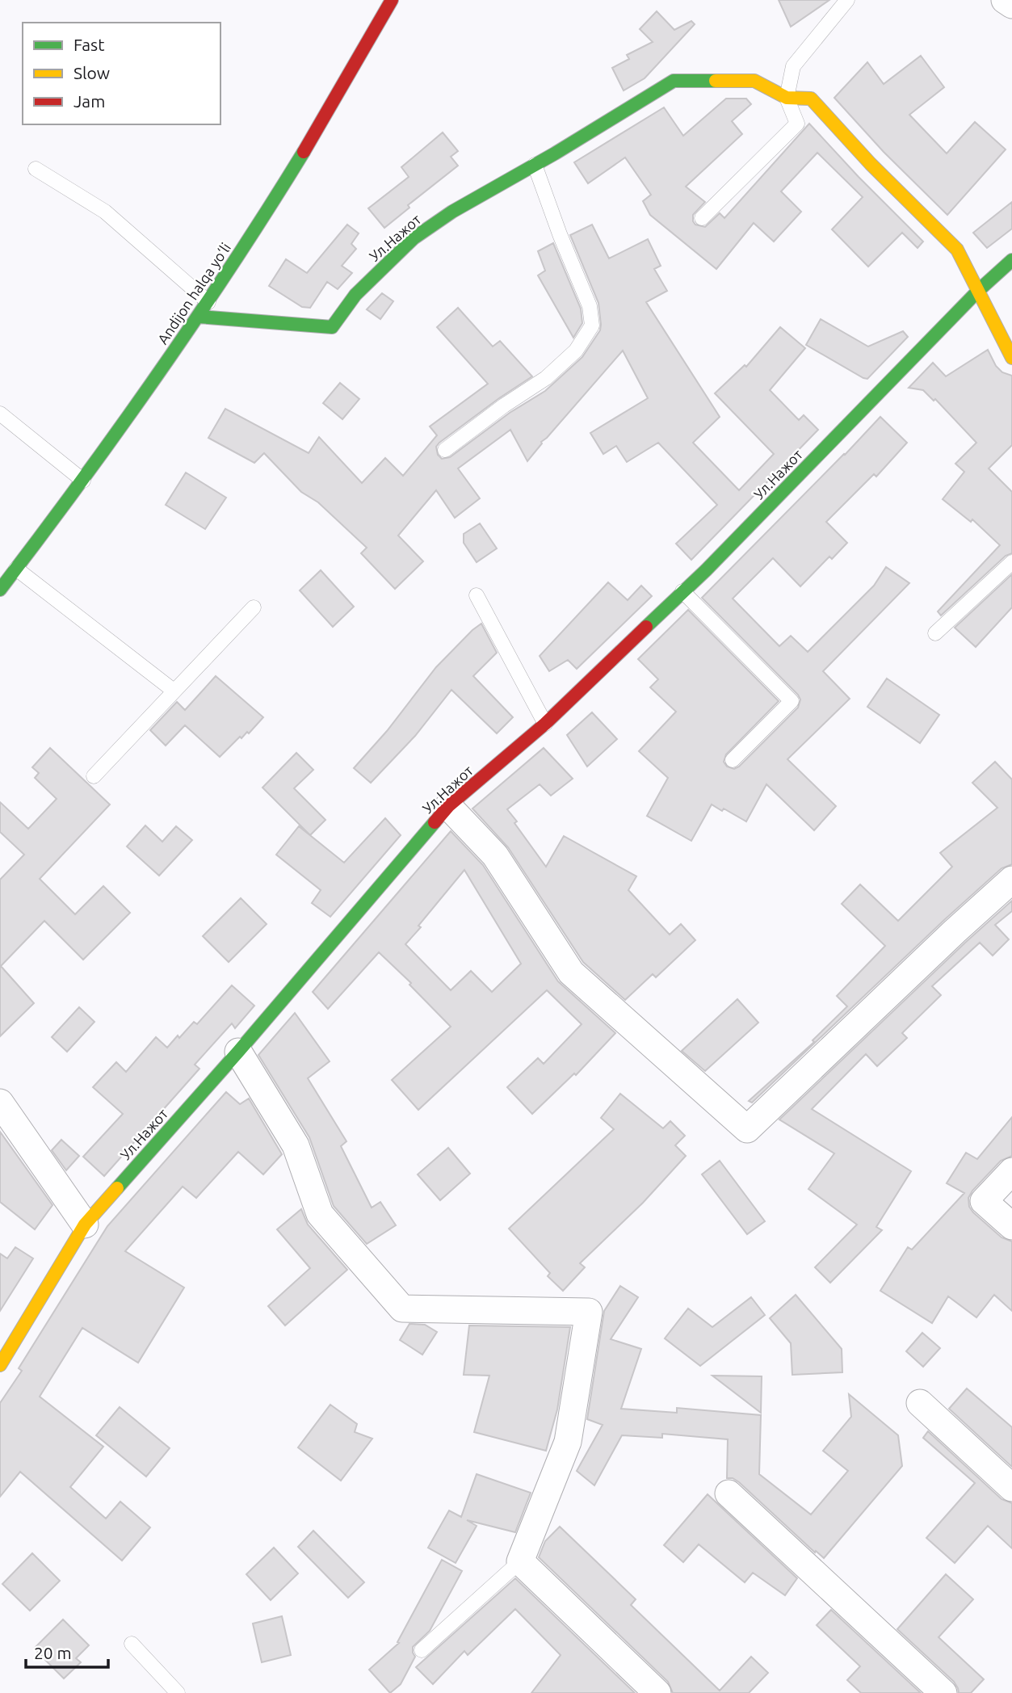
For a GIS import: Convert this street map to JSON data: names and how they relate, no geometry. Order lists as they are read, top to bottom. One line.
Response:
{"streets":{"main road":["Ул.Нажот","Andijon halqa yo‘li"]},"crossings":[["Ул.Нажот","Andijon halqa yo‘li"]],"legend":["Fast","Slow","Jam"],"scale_bar":"20 m"}
